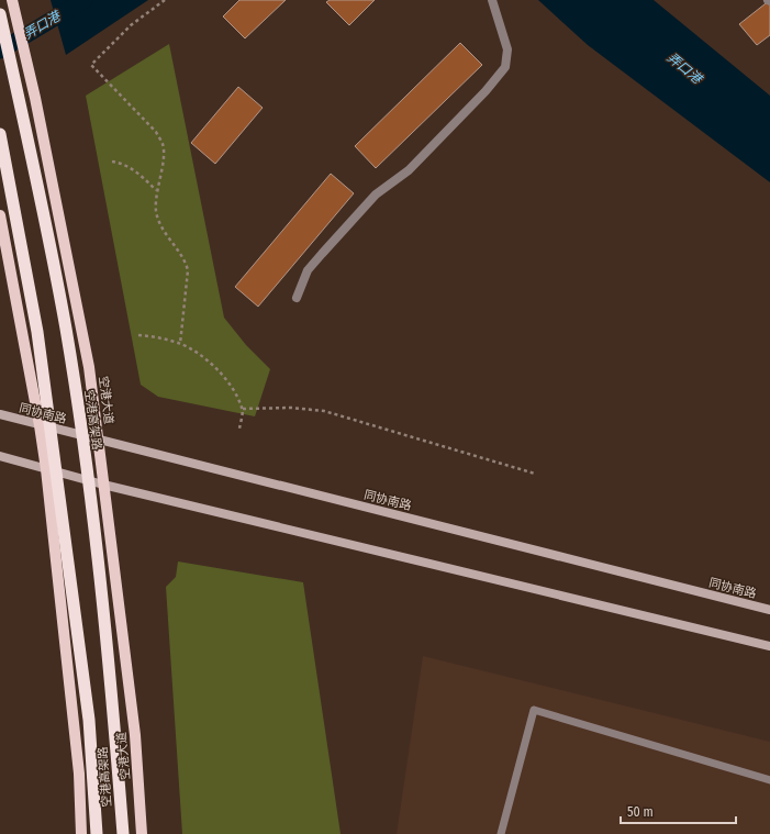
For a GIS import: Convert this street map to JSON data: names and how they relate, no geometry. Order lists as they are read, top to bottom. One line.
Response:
{"streets":{"highway":["空港高架路"],"main road":["空港大道","同协南路"]},"crossings":[["空港大道","同协南路"]],"water":["弄口港"],"scale_bar":"50 m"}
